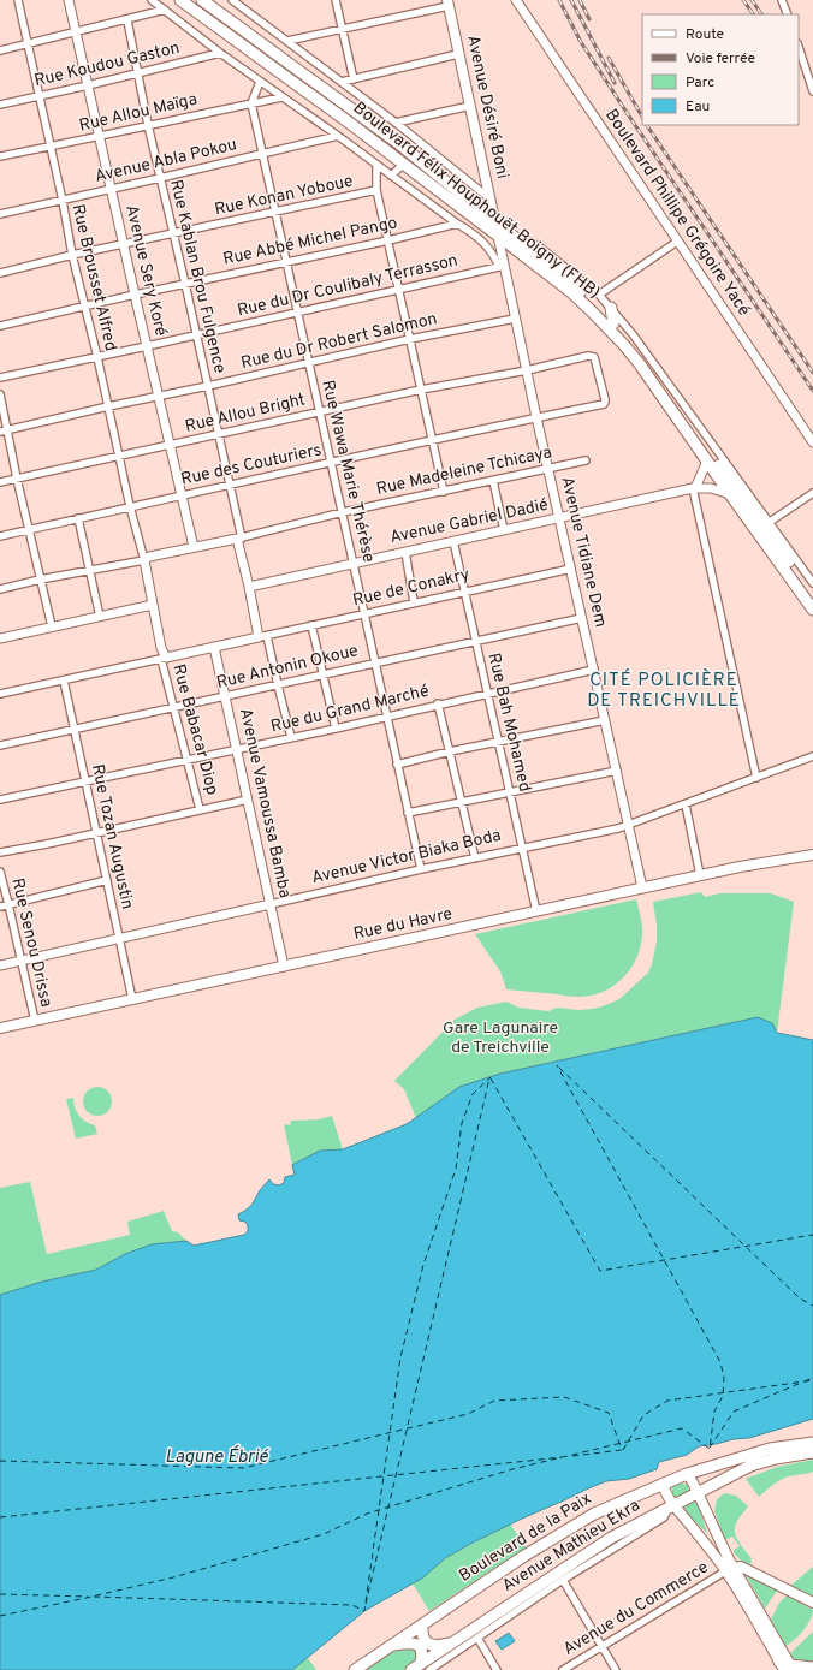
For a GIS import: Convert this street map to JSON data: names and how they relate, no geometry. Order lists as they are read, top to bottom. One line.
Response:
{"streets":{"main road":["Avenue Désiré Boni","Boulevard Félix Houphouët Boigny (FHB)","Avenue Tidiane Dem","Rue du Havre","Boulevard de la Paix","Avenue Mathieu Ekra"],"street":["Rue Koudou Gaston","Rue Allou Maïga","Avenue Abla Pokou","Rue Konan Yoboue","Boulevard Phillipe Grégoire Yacé","Rue Abbé Michel Pango","Avenue Sery Koré","Rue Kablan Brou Fulgence","Rue Brousset Alfred","Rue du Dr Coulibaly Terrasson","Rue du Dr Robert Salomon","Rue Allou Bright","Rue des Couturiers","Rue Wawa Marie Thérèse","Rue Madeleine Tchicaya","Avenue Gabriel Dadié","Rue de Conakry","Rue Antonin Okoue","Rue du Grand Marché","Rue Bah Mohamed","Rue Babacar Diop","Avenue Vamoussa Bamba","Rue Tozan Augustin","Avenue Victor Biaka Boda","Rue Senou Drissa","Avenue du Commerce"]},"crossings":[["Rue Koudou Gaston","Avenue Sery Koré"],["Rue Koudou Gaston","Rue Kablan Brou Fulgence"],["Rue Koudou Gaston","Rue Brousset Alfred"],["Avenue Désiré Boni","Boulevard Félix Houphouët Boigny (FHB)"],["Avenue Désiré Boni","Avenue Tidiane Dem"],["Rue Allou Maïga","Avenue Sery Koré"],["Rue Allou Maïga","Rue Kablan Brou Fulgence"],["Rue Allou Maïga","Rue Brousset Alfred"],["Rue Allou Maïga","Rue Wawa Marie Thérèse"],["Avenue Abla Pokou","Avenue Sery Koré"],["Avenue Abla Pokou","Rue Kablan Brou Fulgence"],["Avenue Abla Pokou","Rue Brousset Alfred"],["Avenue Abla Pokou","Rue Wawa Marie Thérèse"],["Rue Konan Yoboue","Avenue Sery Koré"],["Rue Konan Yoboue","Rue Kablan Brou Fulgence"],["Rue Konan Yoboue","Rue Brousset Alfred"],["Rue Konan Yoboue","Rue Wawa Marie Thérèse"],["Boulevard Félix Houphouët Boigny (FHB)","Avenue Gabriel Dadié"],["Boulevard Félix Houphouët Boigny (FHB)","Avenue Tidiane Dem"],["Rue Abbé Michel Pango","Avenue Sery Koré"],["Rue Abbé Michel Pango","Rue Kablan Brou Fulgence"],["Rue Abbé Michel Pango","Rue Brousset Alfred"],["Rue Abbé Michel Pango","Rue Wawa Marie Thérèse"],["Avenue Sery Koré","Rue du Dr Coulibaly Terrasson"],["Avenue Sery Koré","Rue du Dr Robert Salomon"],["Avenue Sery Koré","Rue Allou Bright"],["Avenue Sery Koré","Rue des Couturiers"],["Rue Kablan Brou Fulgence","Rue du Dr Coulibaly Terrasson"],["Rue Kablan Brou Fulgence","Rue du Dr Robert Salomon"],["Rue Kablan Brou Fulgence","Rue Allou Bright"],["Rue Kablan Brou Fulgence","Rue des Couturiers"],["Rue Kablan Brou Fulgence","Rue Madeleine Tchicaya"],["Rue Brousset Alfred","Rue du Dr Coulibaly Terrasson"],["Rue Brousset Alfred","Rue du Dr Robert Salomon"],["Rue Brousset Alfred","Rue Allou Bright"],["Rue Brousset Alfred","Rue des Couturiers"],["Rue du Dr Coulibaly Terrasson","Rue Wawa Marie Thérèse"],["Rue du Dr Coulibaly Terrasson","Avenue Tidiane Dem"],["Rue du Dr Robert Salomon","Rue Wawa Marie Thérèse"],["Rue du Dr Robert Salomon","Avenue Tidiane Dem"],["Rue Allou Bright","Rue des Couturiers"],["Rue Allou Bright","Rue Wawa Marie Thérèse"],["Rue Allou Bright","Avenue Tidiane Dem"],["Rue des Couturiers","Rue Wawa Marie Thérèse"],["Rue des Couturiers","Avenue Tidiane Dem"],["Rue Wawa Marie Thérèse","Rue Madeleine Tchicaya"],["Rue Wawa Marie Thérèse","Avenue Gabriel Dadié"],["Rue Wawa Marie Thérèse","Rue de Conakry"],["Rue Wawa Marie Thérèse","Rue Antonin Okoue"],["Rue Wawa Marie Thérèse","Rue du Grand Marché"],["Rue Wawa Marie Thérèse","Avenue Victor Biaka Boda"],["Rue Madeleine Tchicaya","Avenue Tidiane Dem"],["Avenue Gabriel Dadié","Avenue Tidiane Dem"],["Avenue Gabriel Dadié","Rue Bah Mohamed"],["Avenue Tidiane Dem","Rue de Conakry"],["Avenue Tidiane Dem","Rue Antonin Okoue"],["Avenue Tidiane Dem","Rue du Grand Marché"],["Avenue Tidiane Dem","Avenue Victor Biaka Boda"],["Avenue Tidiane Dem","Rue du Havre"],["Rue de Conakry","Rue Bah Mohamed"],["Rue Antonin Okoue","Rue Bah Mohamed"],["Rue Antonin Okoue","Rue Babacar Diop"],["Rue Antonin Okoue","Avenue Vamoussa Bamba"],["Rue Antonin Okoue","Rue Tozan Augustin"],["Rue du Grand Marché","Rue Bah Mohamed"],["Rue du Grand Marché","Rue Babacar Diop"],["Rue du Grand Marché","Avenue Vamoussa Bamba"],["Rue du Grand Marché","Rue Tozan Augustin"],["Rue Bah Mohamed","Avenue Victor Biaka Boda"],["Rue Bah Mohamed","Rue du Havre"],["Avenue Vamoussa Bamba","Avenue Victor Biaka Boda"],["Avenue Vamoussa Bamba","Rue du Havre"],["Rue Tozan Augustin","Avenue Victor Biaka Boda"],["Rue Tozan Augustin","Rue du Havre"],["Avenue Victor Biaka Boda","Rue Senou Drissa"],["Rue du Havre","Rue Senou Drissa"]],"districts":["CITÉ POLICIÈRE DE TREICHVILLE"],"water":["Lagune Ébrié"],"parks":["Gare Lagunaire de Treichville"],"legend":["Route","Voie ferrée","Parc","Eau"]}
